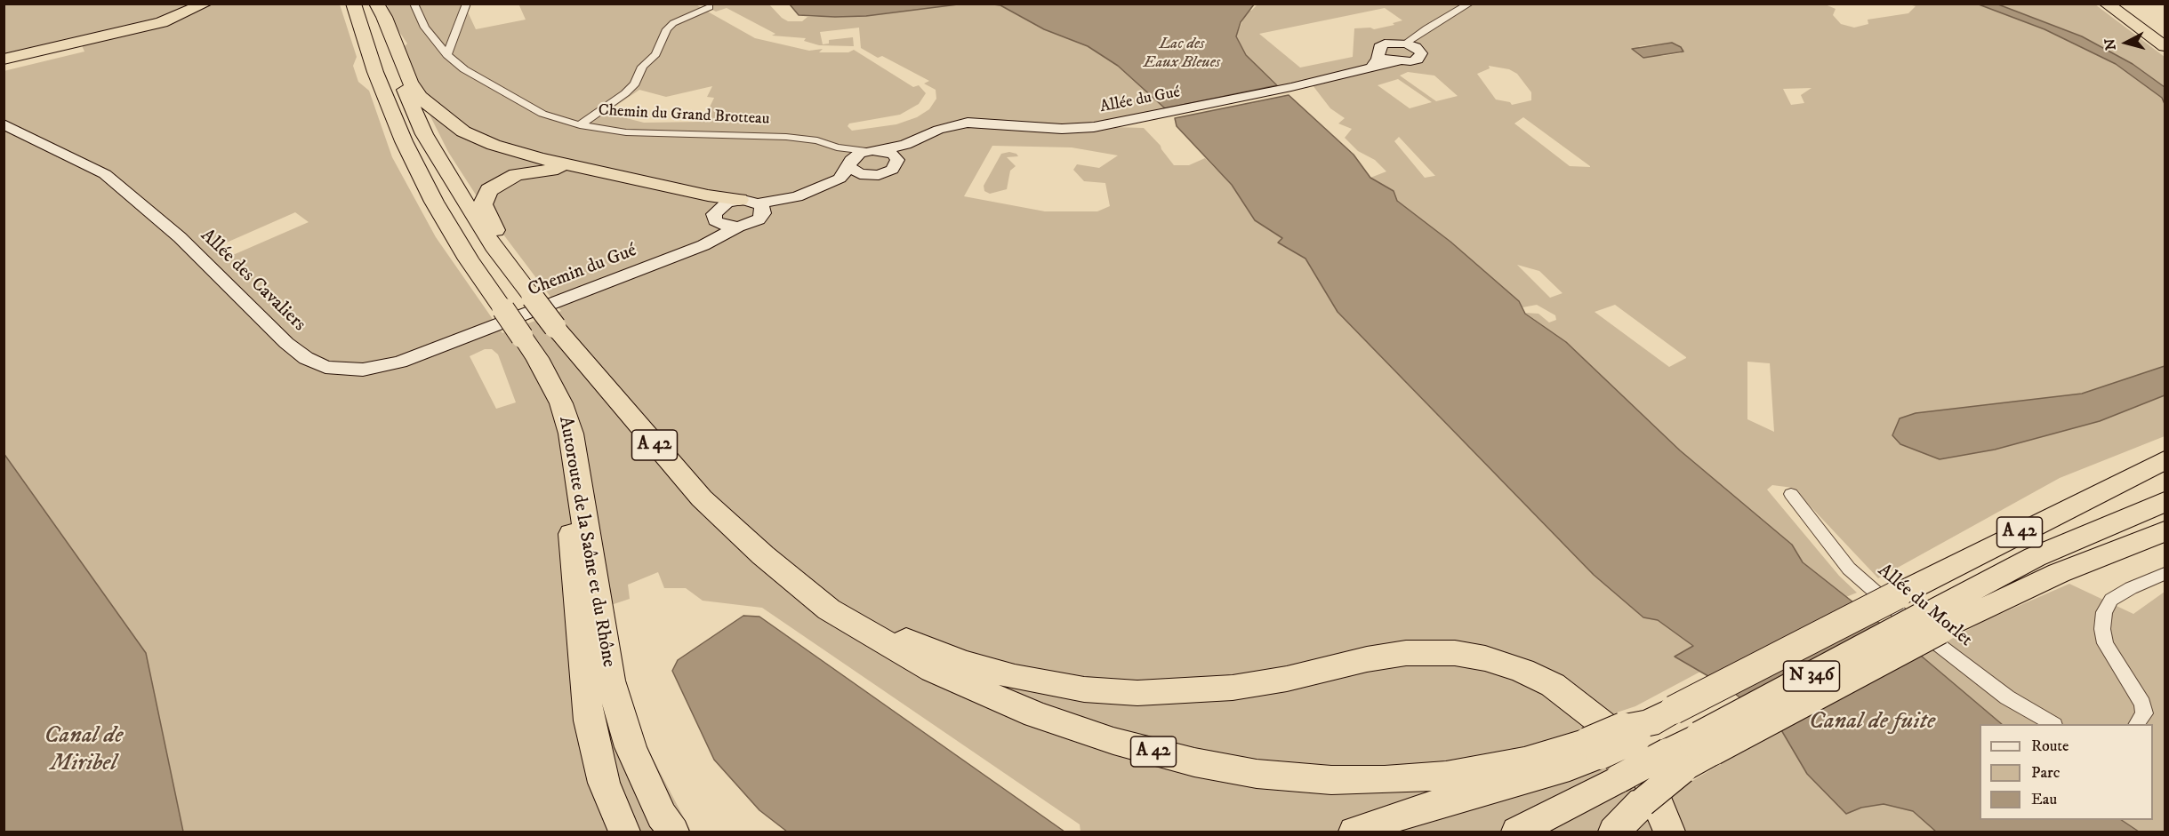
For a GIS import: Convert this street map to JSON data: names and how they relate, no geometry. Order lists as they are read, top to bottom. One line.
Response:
{"streets":{"highway":["A 42","Autoroute de la Saône et du Rhône"],"street":["Allée du Gué","Chemin du Grand Brotteau","Chemin du Gué","Allée des Cavaliers","Allée du Morlet"]},"crossings":[["Allée du Gué","Chemin du Grand Brotteau"],["Chemin du Gué","Allée des Cavaliers"],["Chemin du Gué","Autoroute de la Saône et du Rhône"],["Allée des Cavaliers","Autoroute de la Saône et du Rhône"],["A 42","Autoroute de la Saône et du Rhône"]],"water":["Lac des Eaux Bleues","Canal de fuite","Canal de Miribel"],"legend":["Route","Parc","Eau"],"north":"left"}
